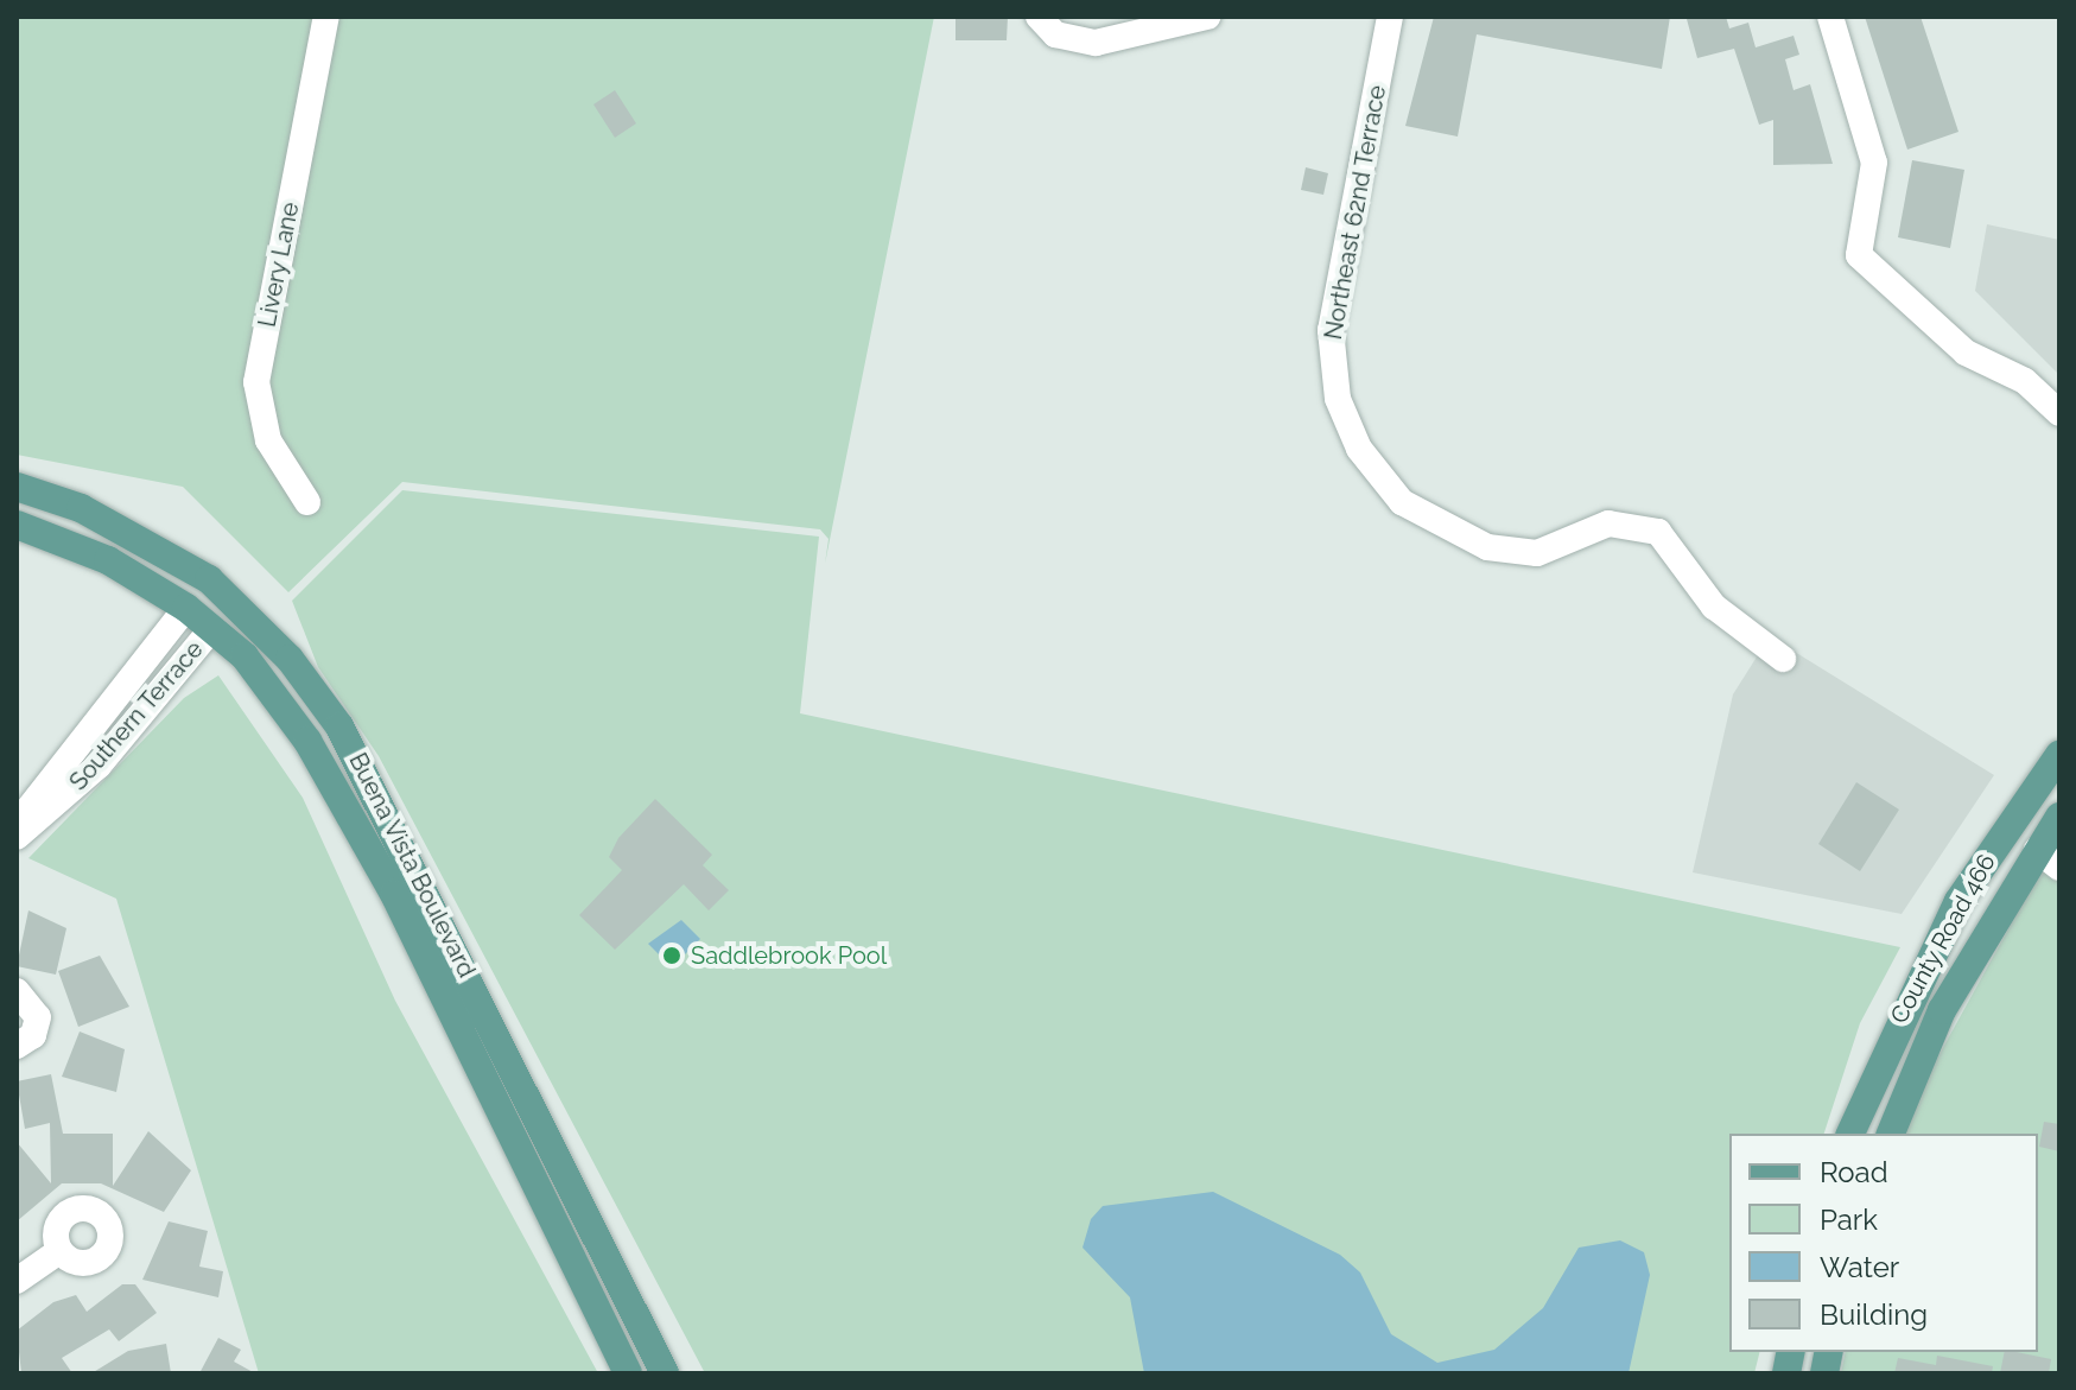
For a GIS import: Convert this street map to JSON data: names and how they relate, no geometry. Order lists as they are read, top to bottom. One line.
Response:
{"streets":{"main road":["Buena Vista Boulevard","County Road 466"],"street":["Northeast 62nd Terrace","Livery Lane","Southern Terrace"]},"crossings":[["Southern Terrace","Buena Vista Boulevard"]],"places":["Saddlebrook Pool"],"legend":["Road","Park","Water","Building"]}
